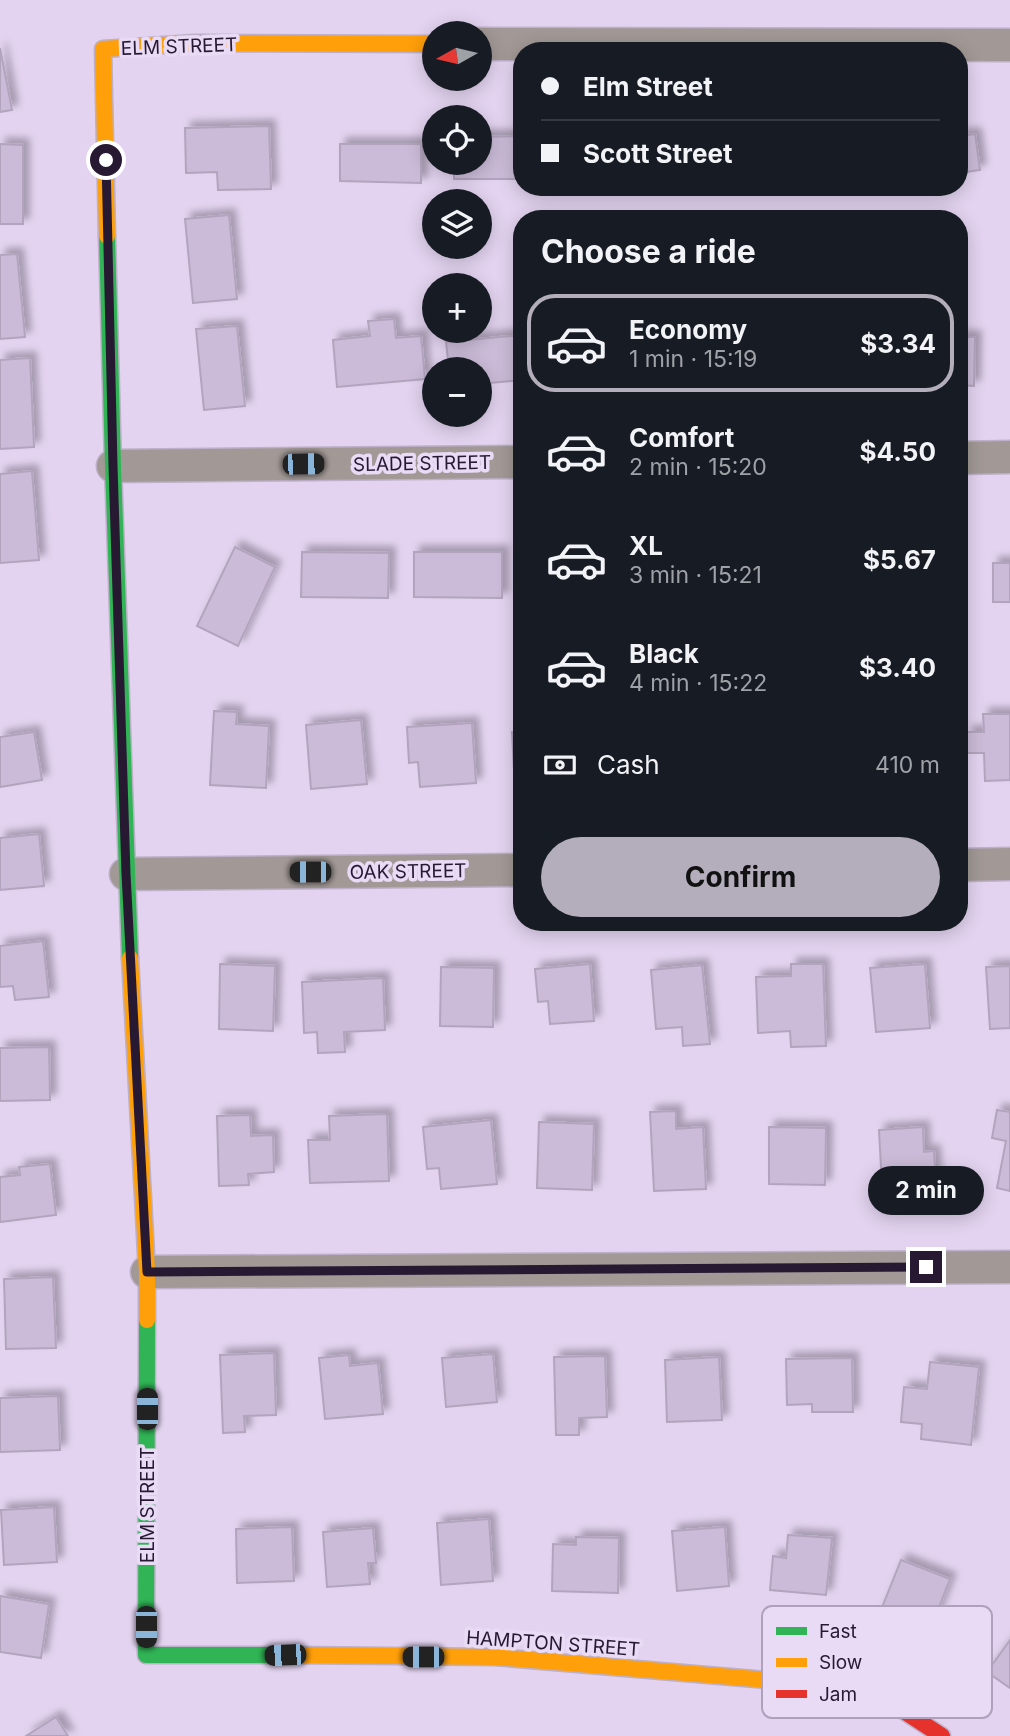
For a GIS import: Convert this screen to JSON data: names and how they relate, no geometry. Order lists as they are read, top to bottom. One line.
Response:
{"streets":{"street":["ELM STREET","SLADE STREET","OAK STREET","HAMPTON STREET"]},"crossings":[["ELM STREET","SLADE STREET"],["ELM STREET","OAK STREET"],["ELM STREET","HAMPTON STREET"]],"legend":["Fast","Slow","Jam"],"north":"left","page":{"map_buttons":["+","−"],"banner":["Elm Street","Scott Street"],"heading":"Choose a ride","list":[{"name":"Economy","note":"1 min · 15:19","value":"$3.34"},{"name":"Comfort","note":"2 min · 15:20","value":"$4.50"},{"name":"XL","note":"3 min · 15:21","value":"$5.67"},{"name":"Black","note":"4 min · 15:22","value":"$3.40"}],"pay":["Cash","410 m"],"buttons":"Confirm","bubble":"2 min"}}
